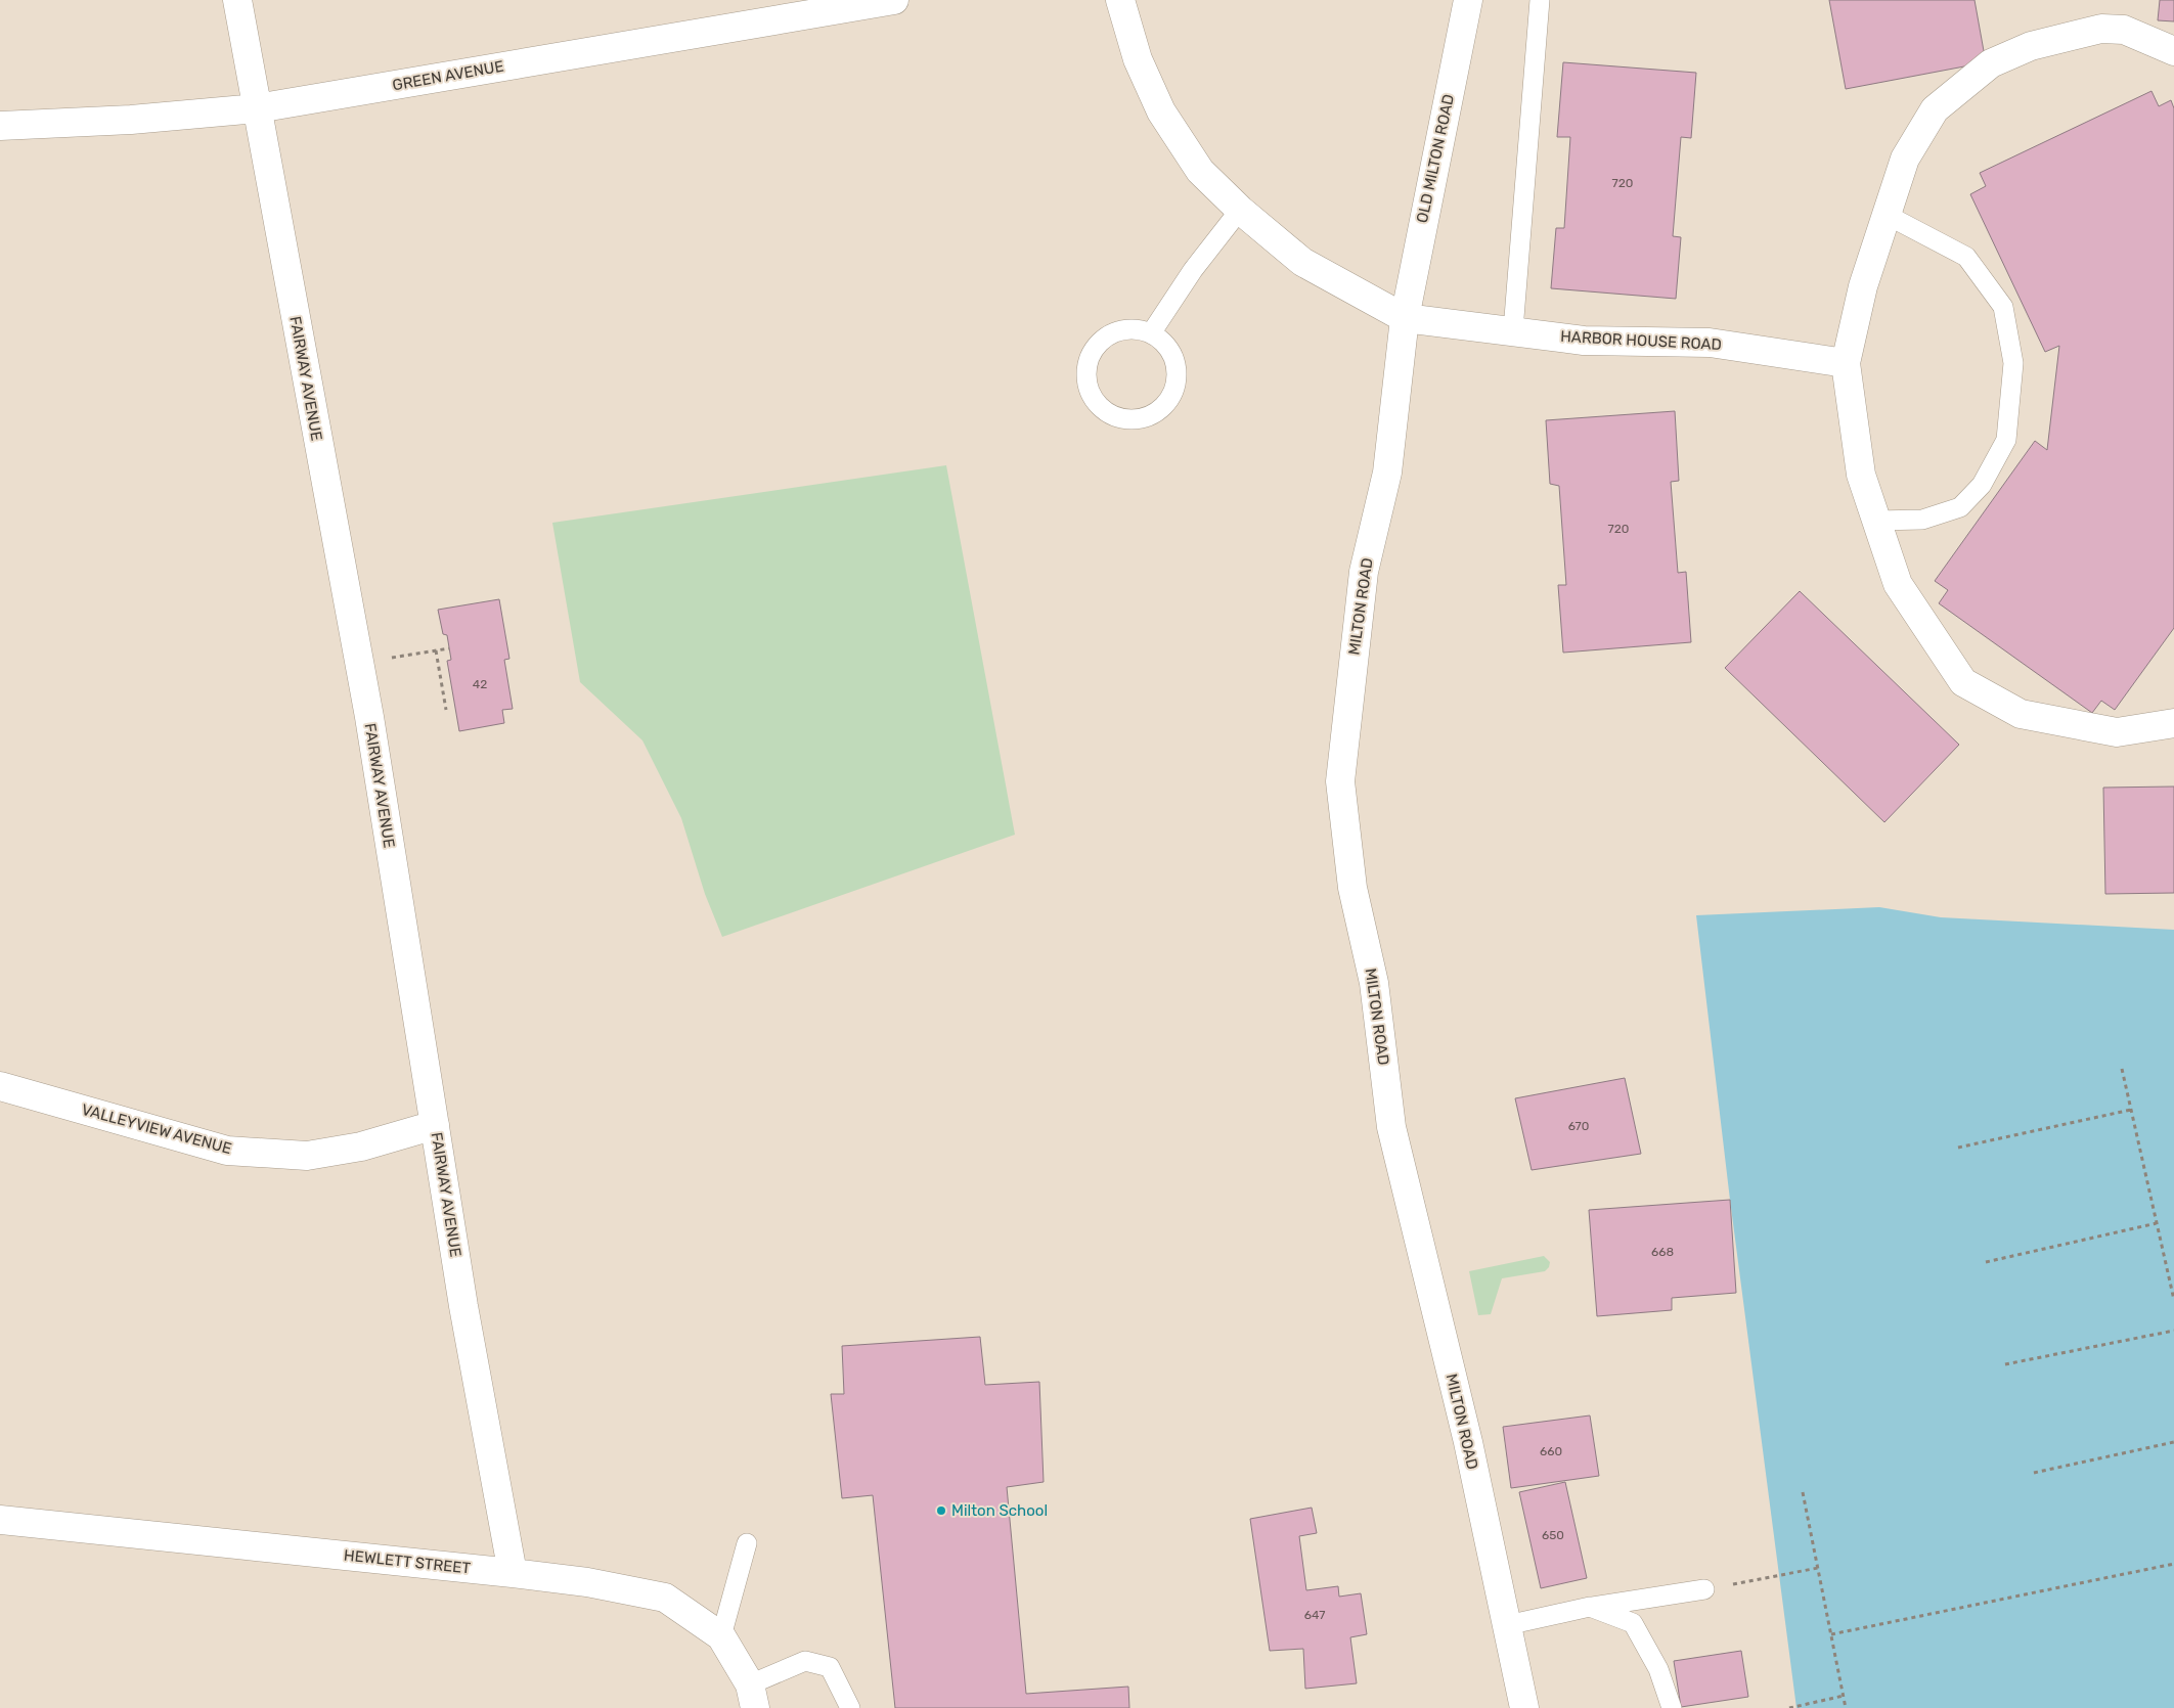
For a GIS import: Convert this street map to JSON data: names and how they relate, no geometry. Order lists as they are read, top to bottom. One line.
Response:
{"streets":{"street":["GREEN AVENUE","OLD MILTON ROAD","HARBOR HOUSE ROAD","FAIRWAY AVENUE","MILTON ROAD","VALLEYVIEW AVENUE","HEWLETT STREET"]},"crossings":[["GREEN AVENUE","FAIRWAY AVENUE"],["OLD MILTON ROAD","HARBOR HOUSE ROAD"],["OLD MILTON ROAD","MILTON ROAD"],["HARBOR HOUSE ROAD","MILTON ROAD"],["FAIRWAY AVENUE","VALLEYVIEW AVENUE"],["FAIRWAY AVENUE","HEWLETT STREET"]],"places":["Milton School"],"house_numbers":["720","720","42","670","668","660","650","647"]}
